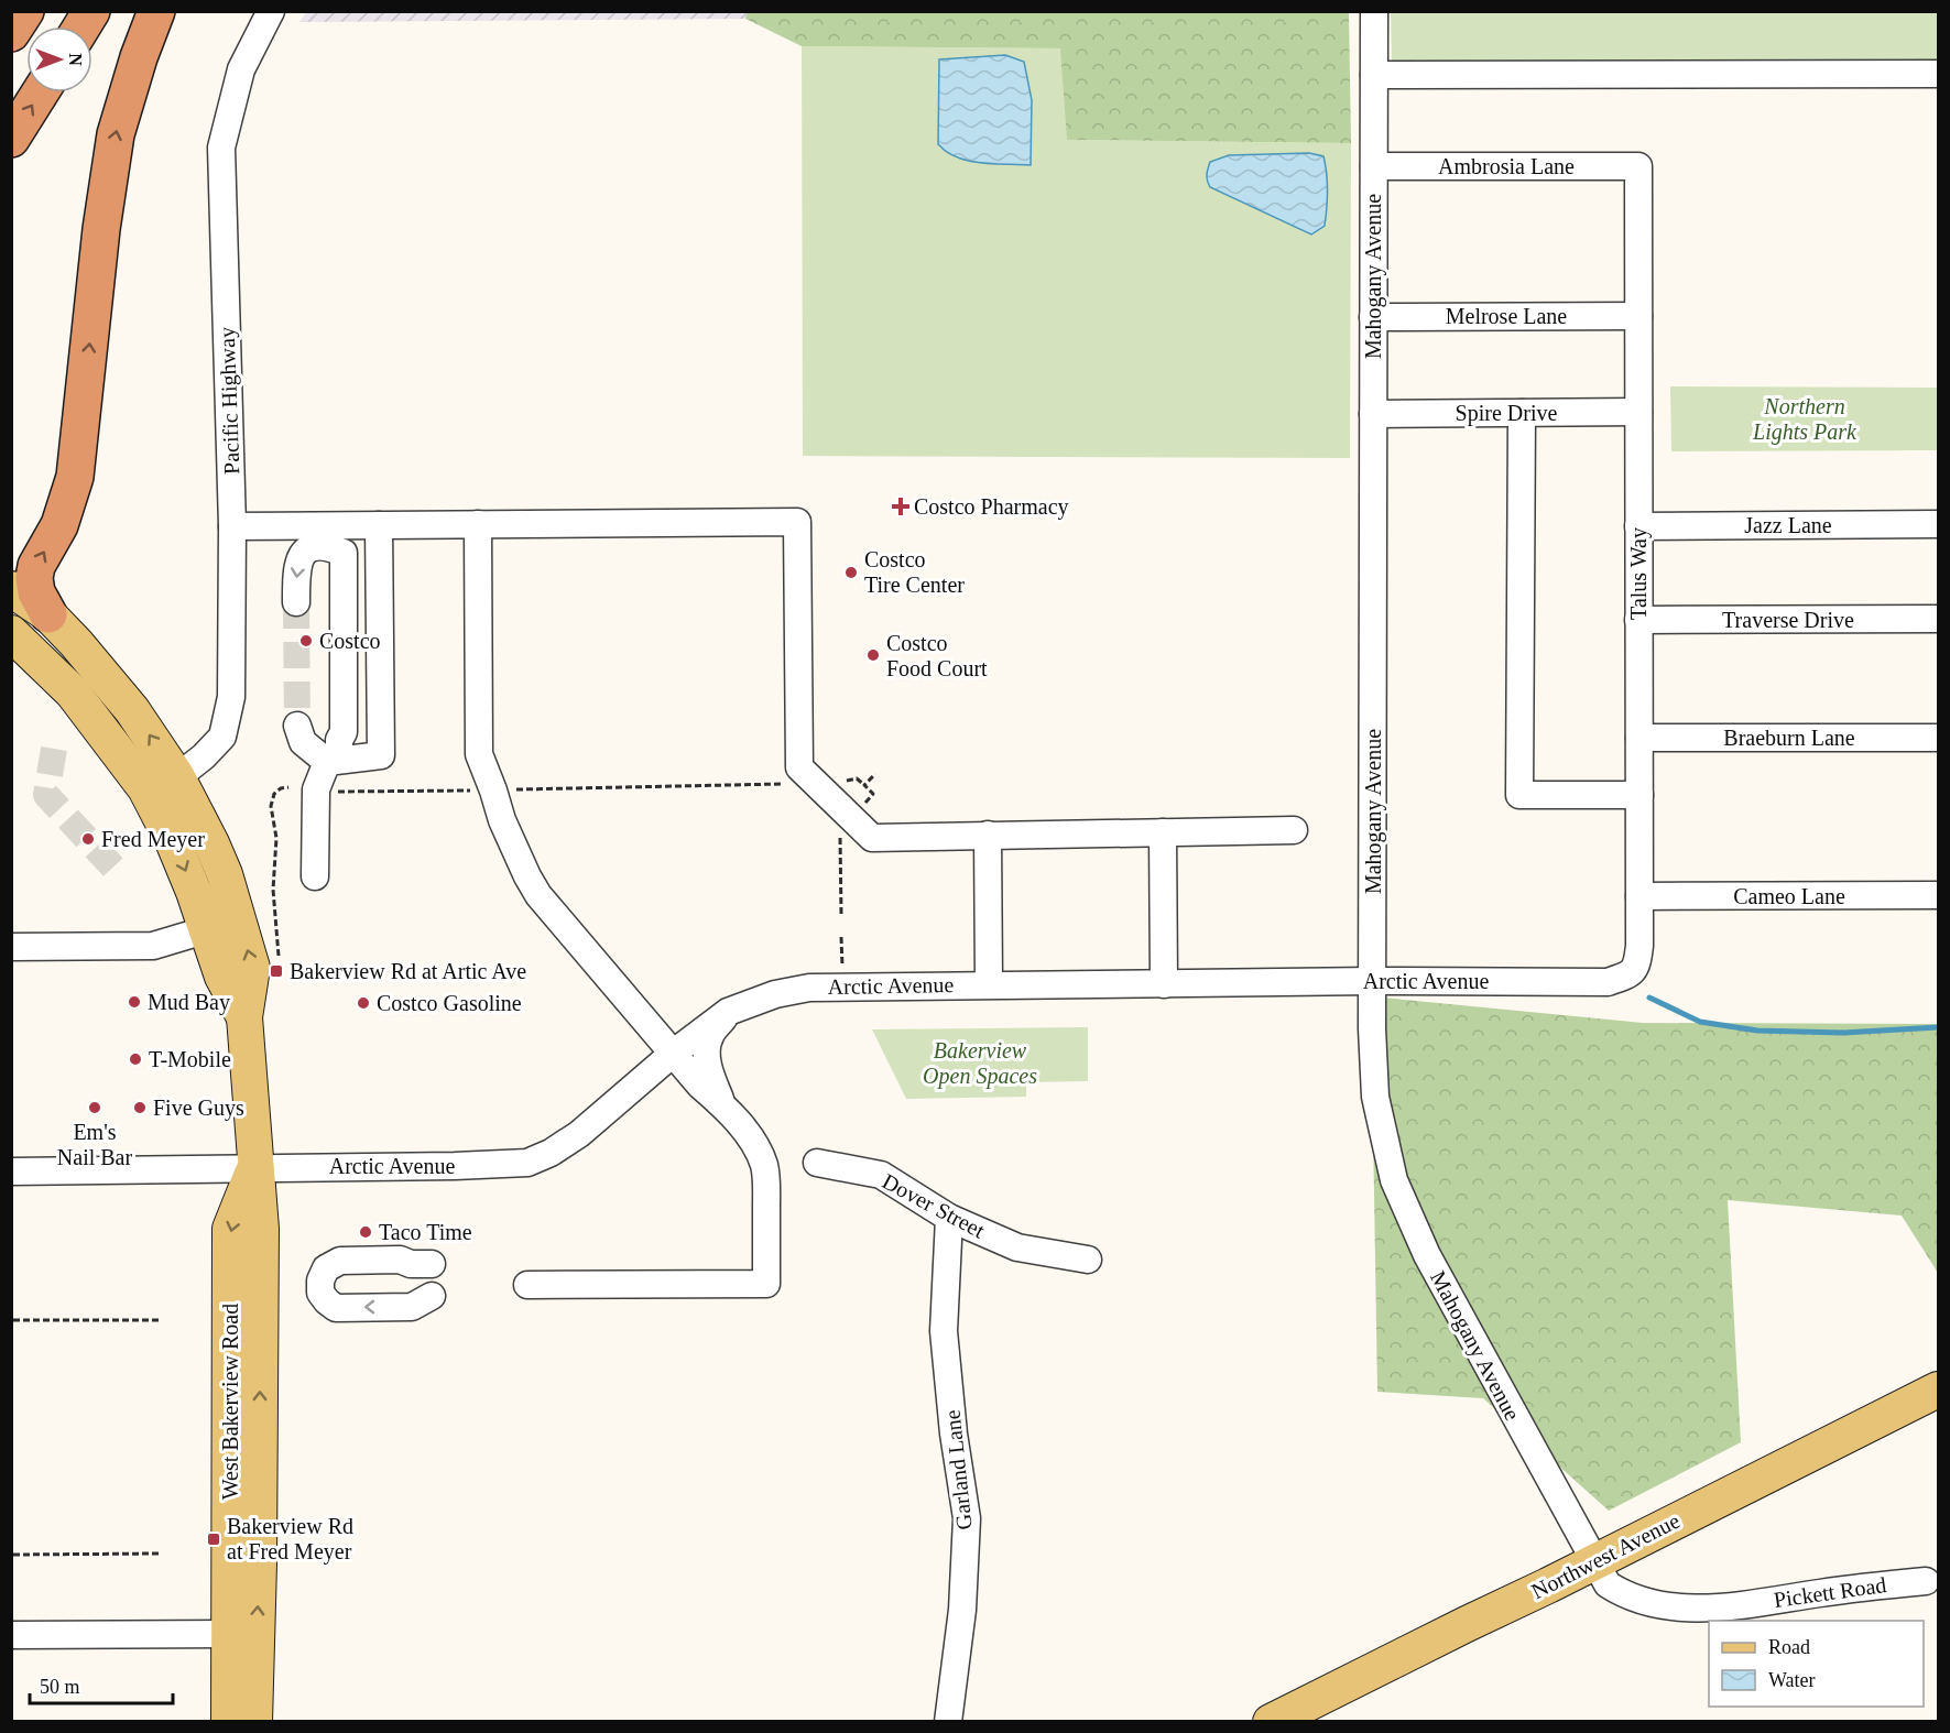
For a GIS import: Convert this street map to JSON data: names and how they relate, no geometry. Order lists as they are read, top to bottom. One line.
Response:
{"streets":{"main road":["West Bakerview Road","Northwest Avenue"],"street":["Ambrosia Lane","Mahogany Avenue","Melrose Lane","Pacific Highway","Spire Drive","Jazz Lane","Talus Way","Traverse Drive","Braeburn Lane","Cameo Lane","Arctic Avenue","Dover Street","Garland Lane","Pickett Road"]},"crossings":[["Ambrosia Lane","Mahogany Avenue"],["Ambrosia Lane","Talus Way"],["Mahogany Avenue","Melrose Lane"],["Mahogany Avenue","Spire Drive"],["Mahogany Avenue","Arctic Avenue"],["Mahogany Avenue","Northwest Avenue"],["Mahogany Avenue","Pickett Road"],["Melrose Lane","Talus Way"],["Pacific Highway","West Bakerview Road"],["Spire Drive","Talus Way"],["Jazz Lane","Talus Way"],["Talus Way","Traverse Drive"],["Talus Way","Braeburn Lane"],["Talus Way","Cameo Lane"],["Talus Way","Arctic Avenue"],["Arctic Avenue","West Bakerview Road"],["Dover Street","Garland Lane"],["Northwest Avenue","Pickett Road"]],"parks":["Northern Lights Park","Bakerview Open Spaces"],"places":{"health":["Costco Pharmacy"],"other":["Costco Tire Center","Costco","Costco Food Court","Fred Meyer","Mud Bay","Costco Gasoline","T-Mobile","Em's Nail Bar","Five Guys","Taco Time"],"transit":["Bakerview Rd at Artic Ave","Bakerview Rd at Fred Meyer"]},"legend":["Road","Water"],"scale_bar":"50 m","north":"right"}
